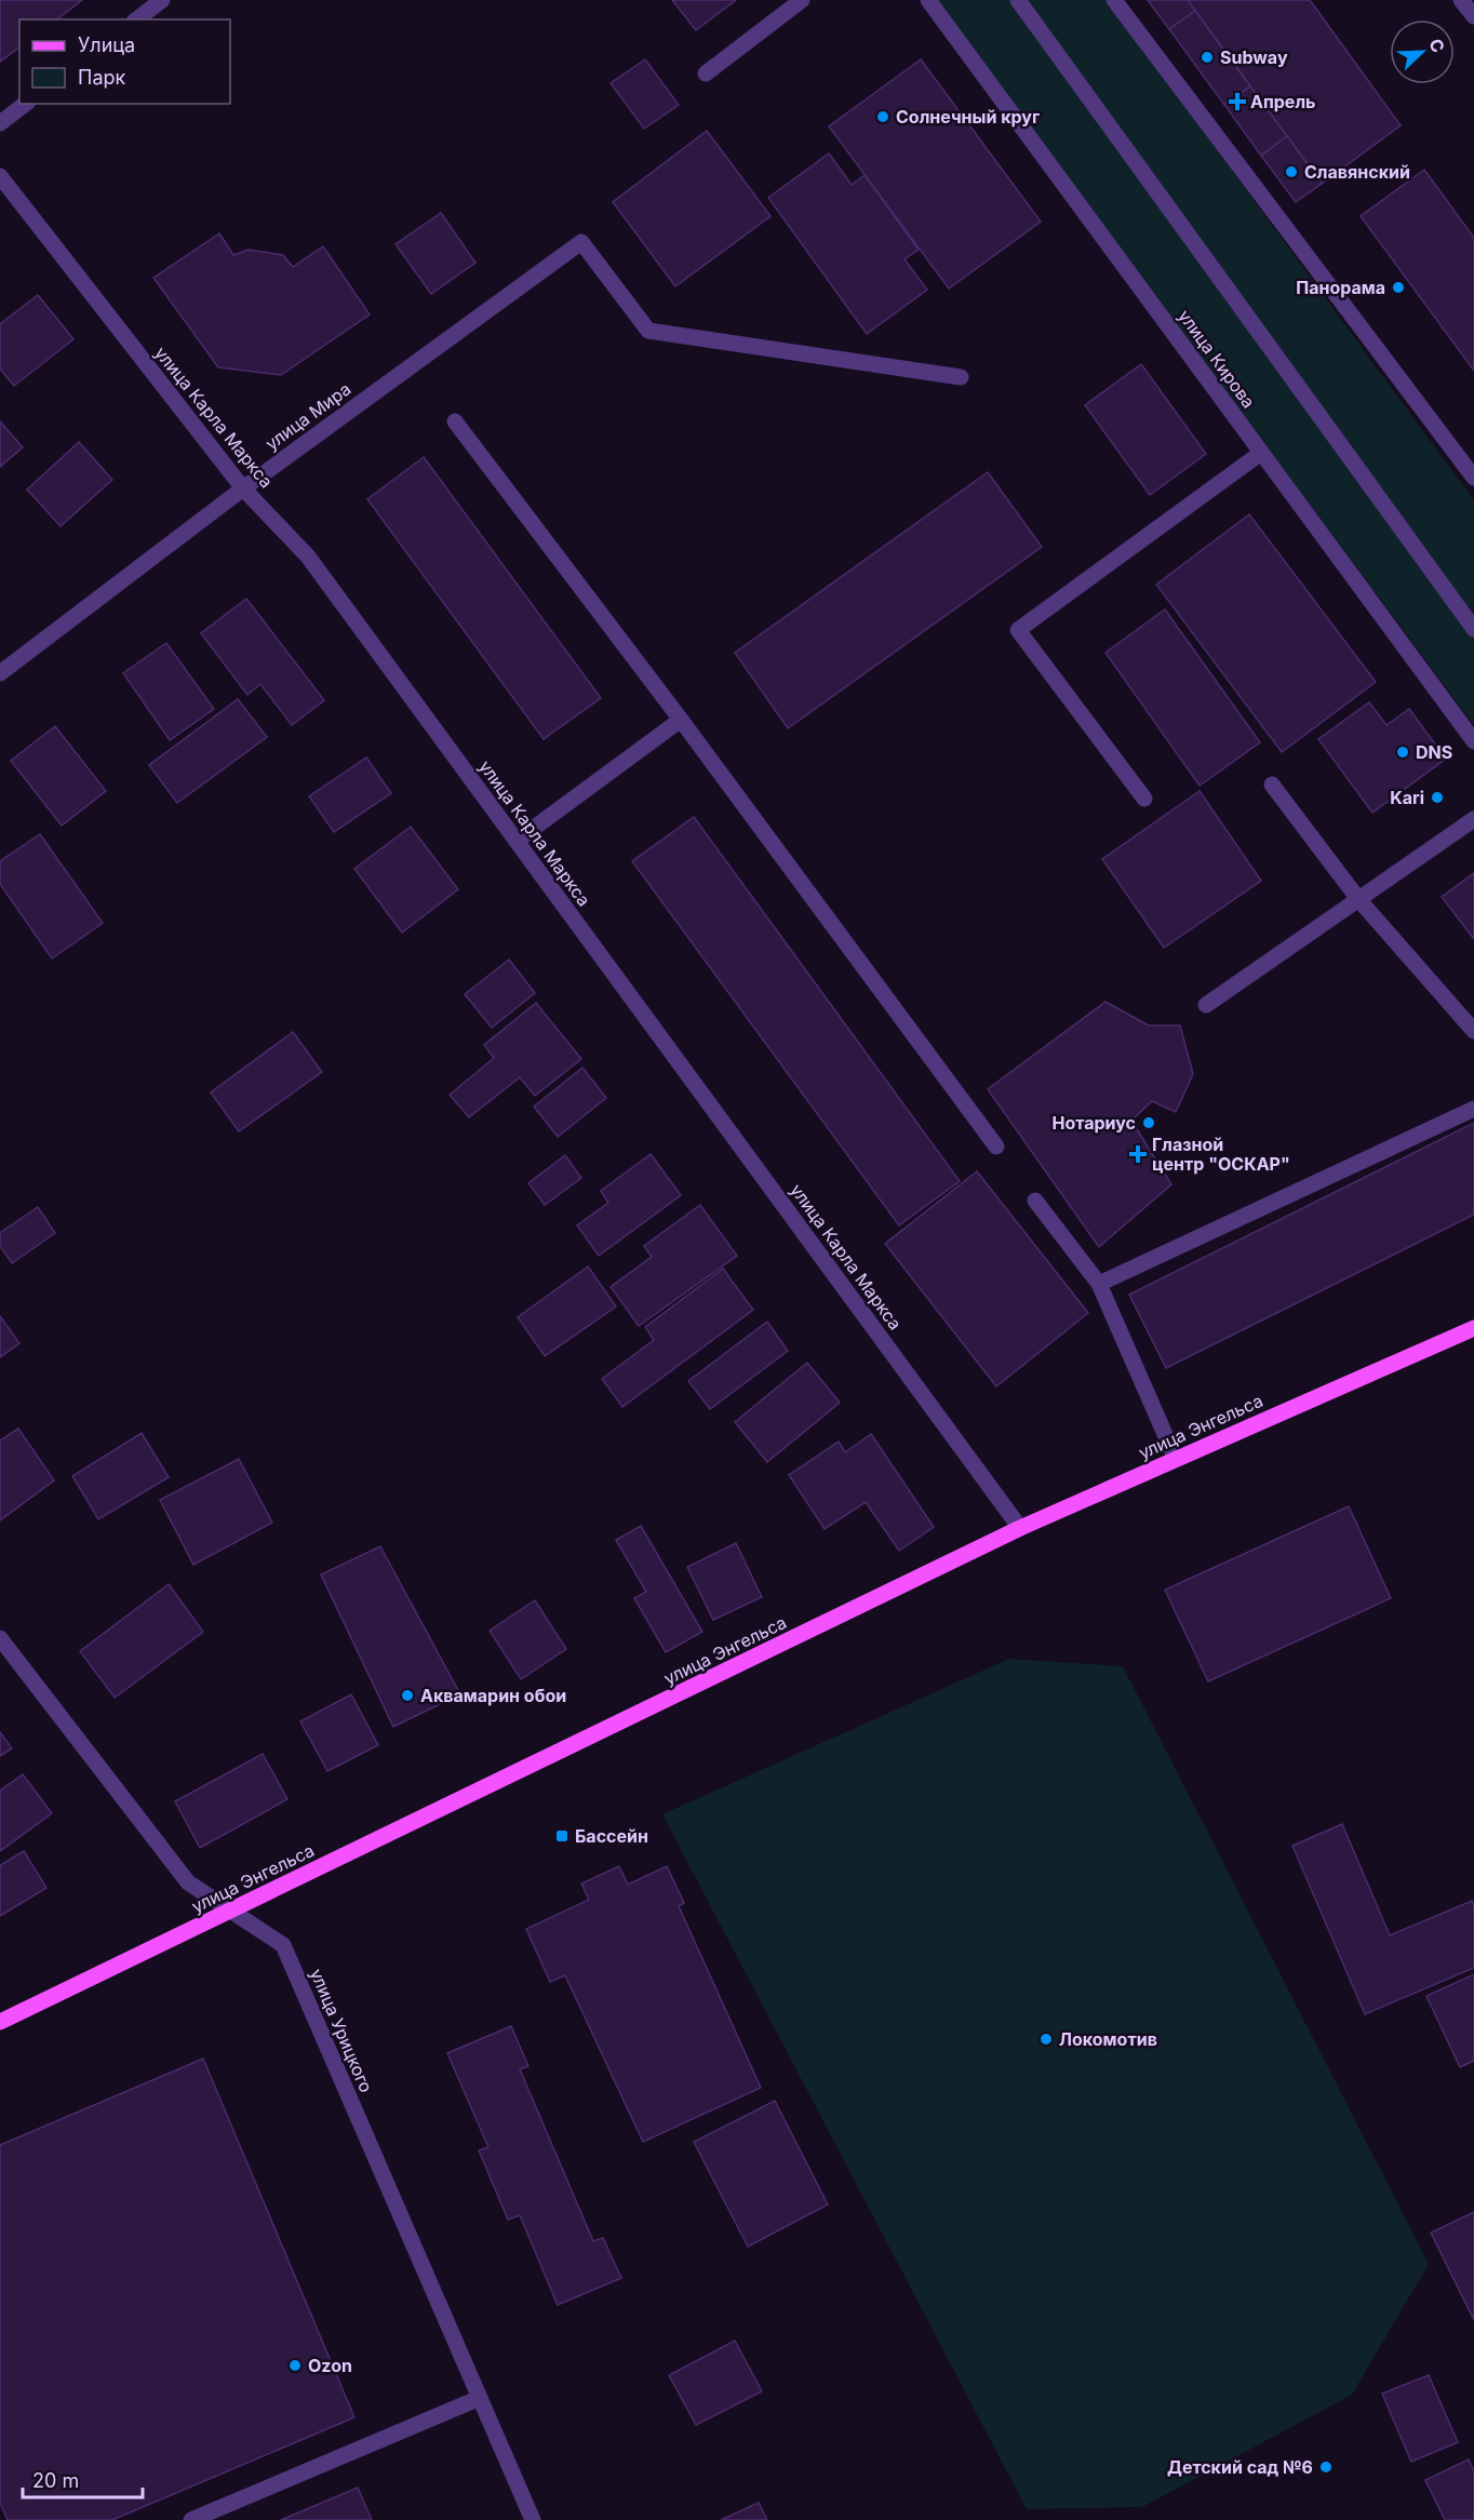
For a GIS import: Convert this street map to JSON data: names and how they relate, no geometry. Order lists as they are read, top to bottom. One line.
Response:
{"streets":{"main road":["улица Энгельса"],"street":["улица Кирова","улица Мира","улица Карла Маркса","улица Урицкого"]},"crossings":[["улица Мира","улица Карла Маркса"],["улица Карла Маркса","улица Энгельса"],["улица Энгельса","улица Урицкого"]],"places":{"other":["Subway","Солнечный круг","Славянский","Панорама","DNS","Kari","Нотариус","Аквамарин обои","Локомотив","Ozon","Детский сад №6"],"health":["Апрель","Глазной центр \"ОСКАР\""],"transit":["Бассейн"]},"legend":["Улица","Парк"],"scale_bar":"20 m","north":"top right"}
